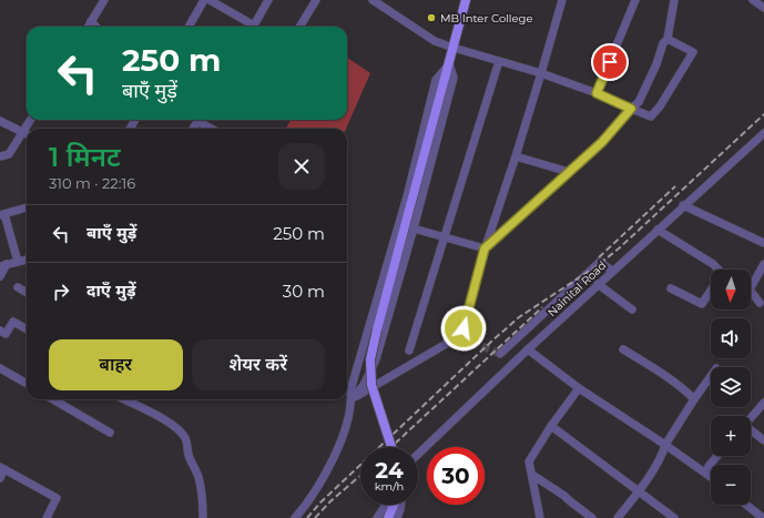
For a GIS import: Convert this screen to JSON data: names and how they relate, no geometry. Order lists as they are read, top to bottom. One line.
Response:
{"streets":{"street":["Nainital Road"]},"places":["MB Inter College"],"north":"bottom","page":{"turn":["250 m","बाएँ मुड़ें"],"heading":["1 मिनट","310 m · 22:16"],"list":[{"name":"बाएँ मुड़ें","value":"250 m"},{"name":"दाएँ मुड़ें","value":"30 m"}],"map_buttons":["+","−"],"buttons":["बाहर","शेयर करें"],"speed":"24 km/h","limit":"30"}}
